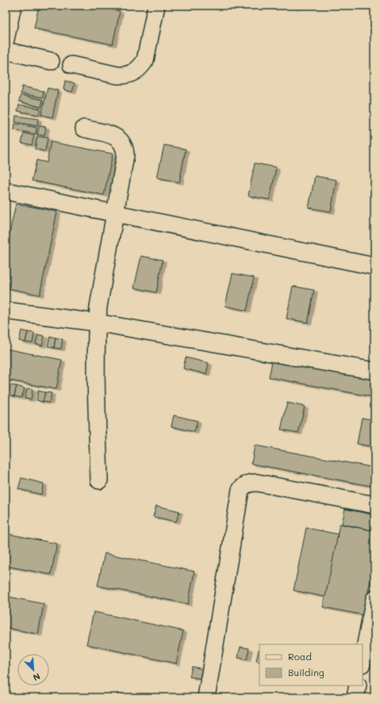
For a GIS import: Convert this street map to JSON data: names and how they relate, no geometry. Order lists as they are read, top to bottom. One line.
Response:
{"legend":["Road","Building"],"north":"bottom right"}
